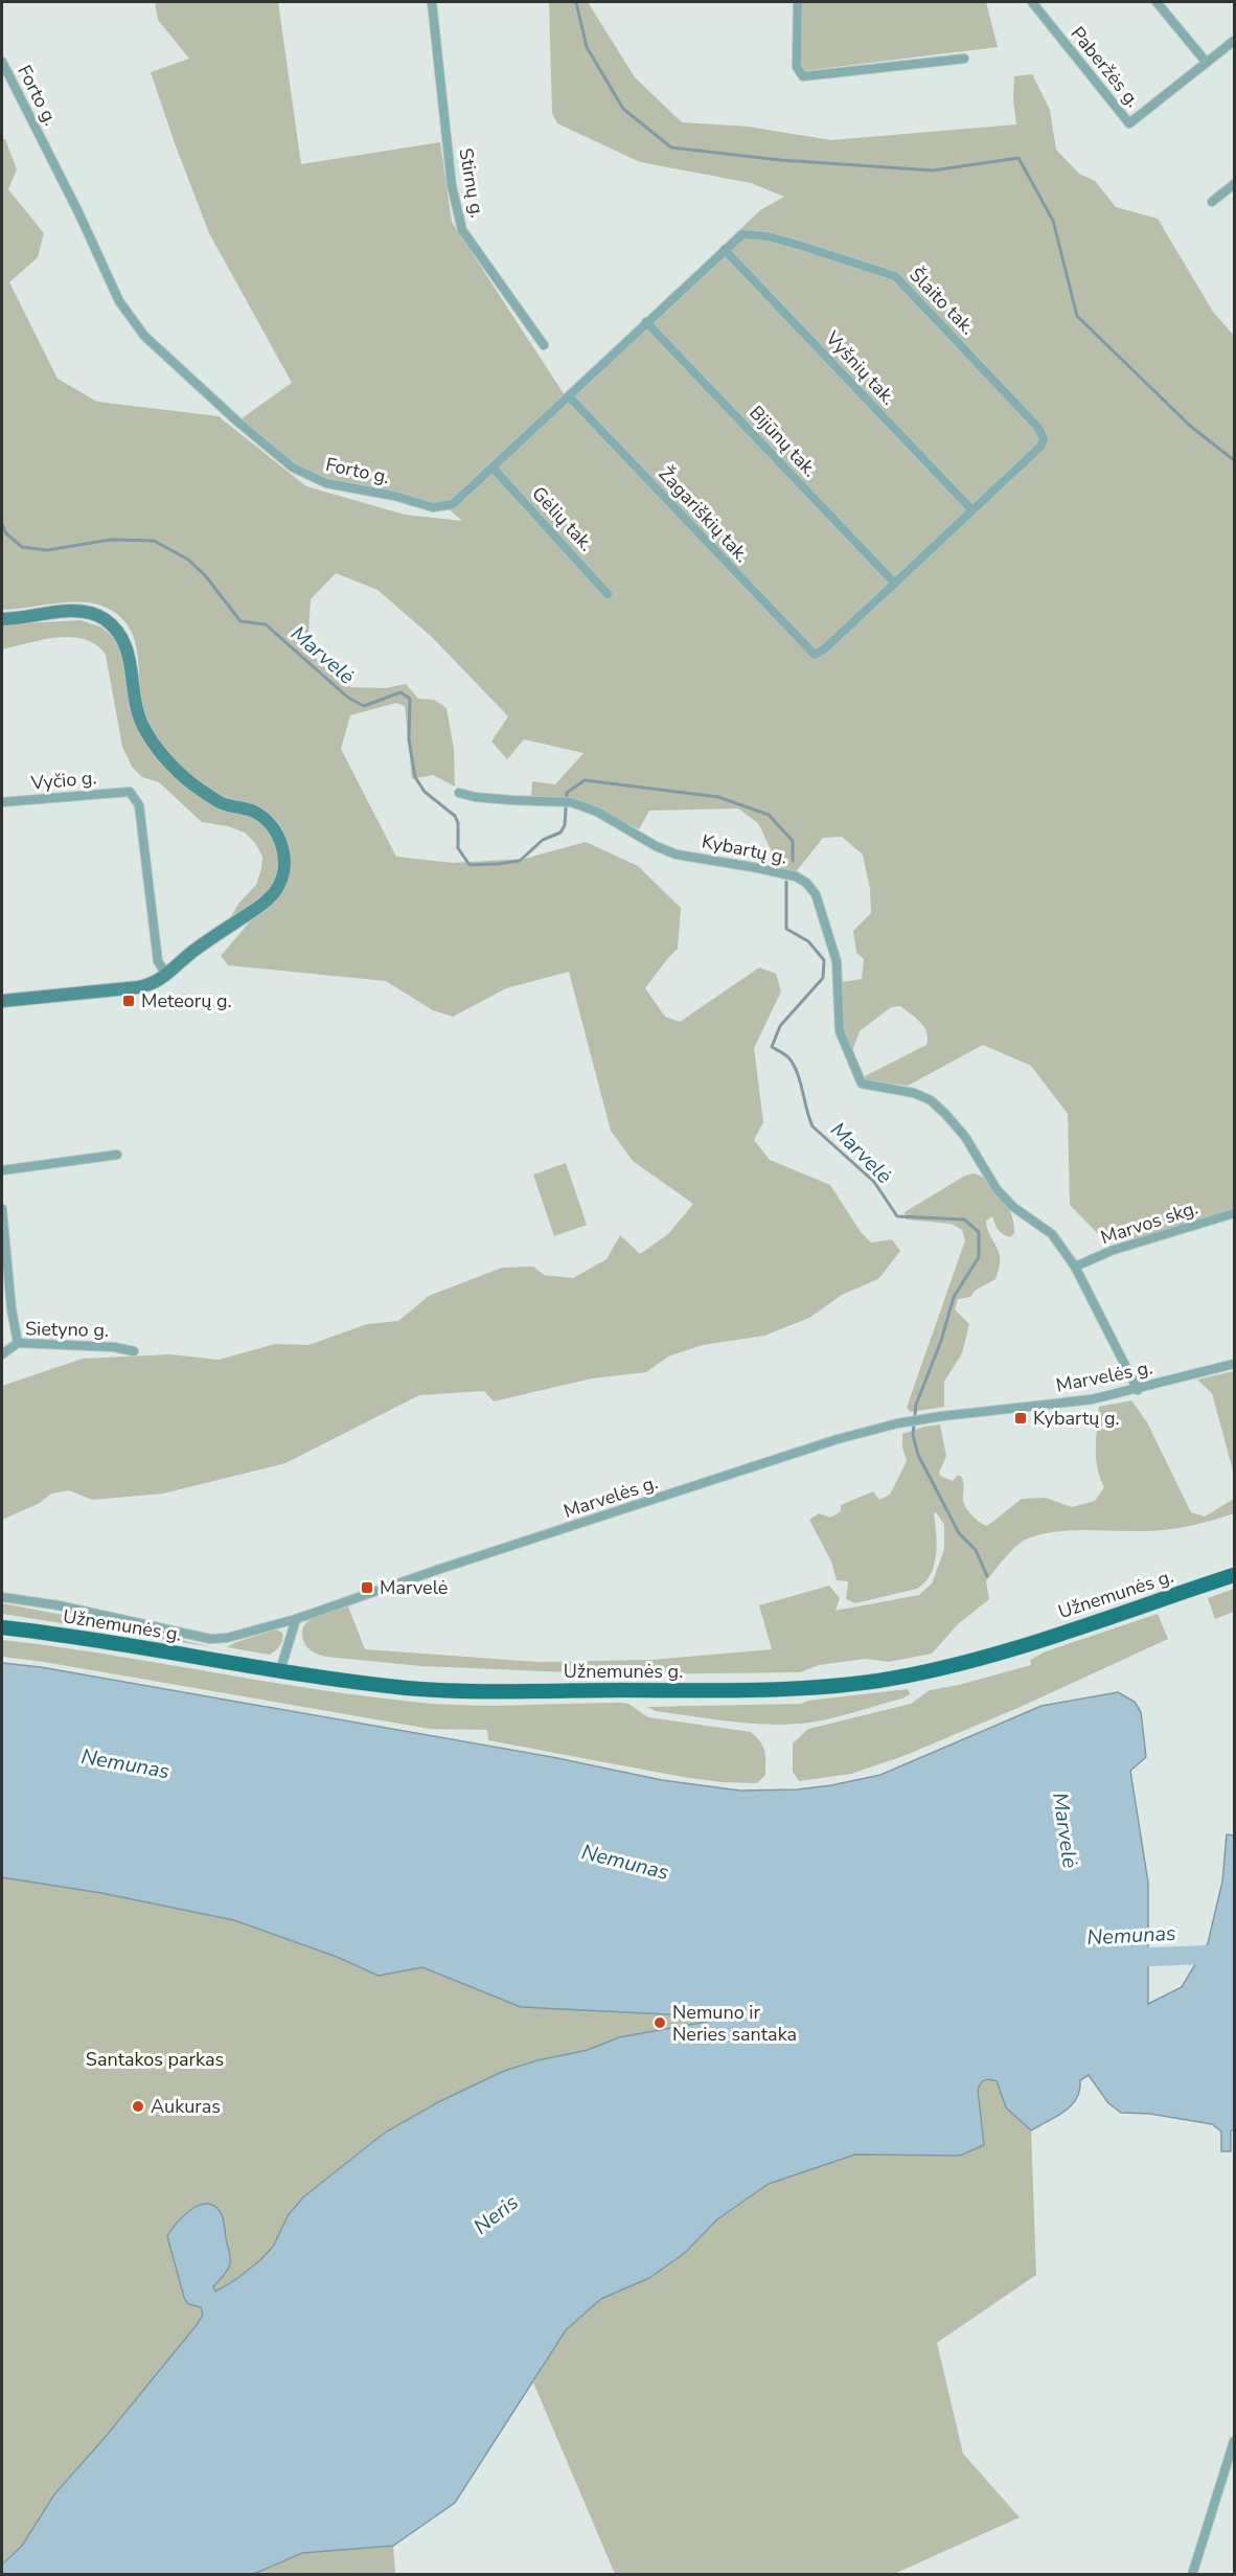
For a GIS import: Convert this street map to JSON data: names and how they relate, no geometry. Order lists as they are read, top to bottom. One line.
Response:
{"streets":{"main road":["Užnemunės g."],"street":["Paberžės g.","Forto g.","Stirnų g.","Šlaito tak.","Vyšnių tak.","Bijūnų tak.","Žagariškių tak.","Gėlių tak.","Vyčio g.","Kybartų g.","Marvos skg.","Sietyno g.","Marvelės g."]},"crossings":[["Forto g.","Šlaito tak."],["Forto g.","Vyšnių tak."],["Forto g.","Bijūnų tak."],["Forto g.","Žagariškių tak."],["Forto g.","Gėlių tak."],["Šlaito tak.","Vyšnių tak."],["Bijūnų tak.","Žagariškių tak."],["Kybartų g.","Marvos skg."],["Kybartų g.","Marvelės g."]],"water":["Marvelė","Nemunas","Neris"],"parks":["Santakos parkas"],"places":{"transit":["Meteorų g.","Kybartų g.","Marvelė"],"other":["Nemuno ir Neries santaka","Aukuras"]}}
